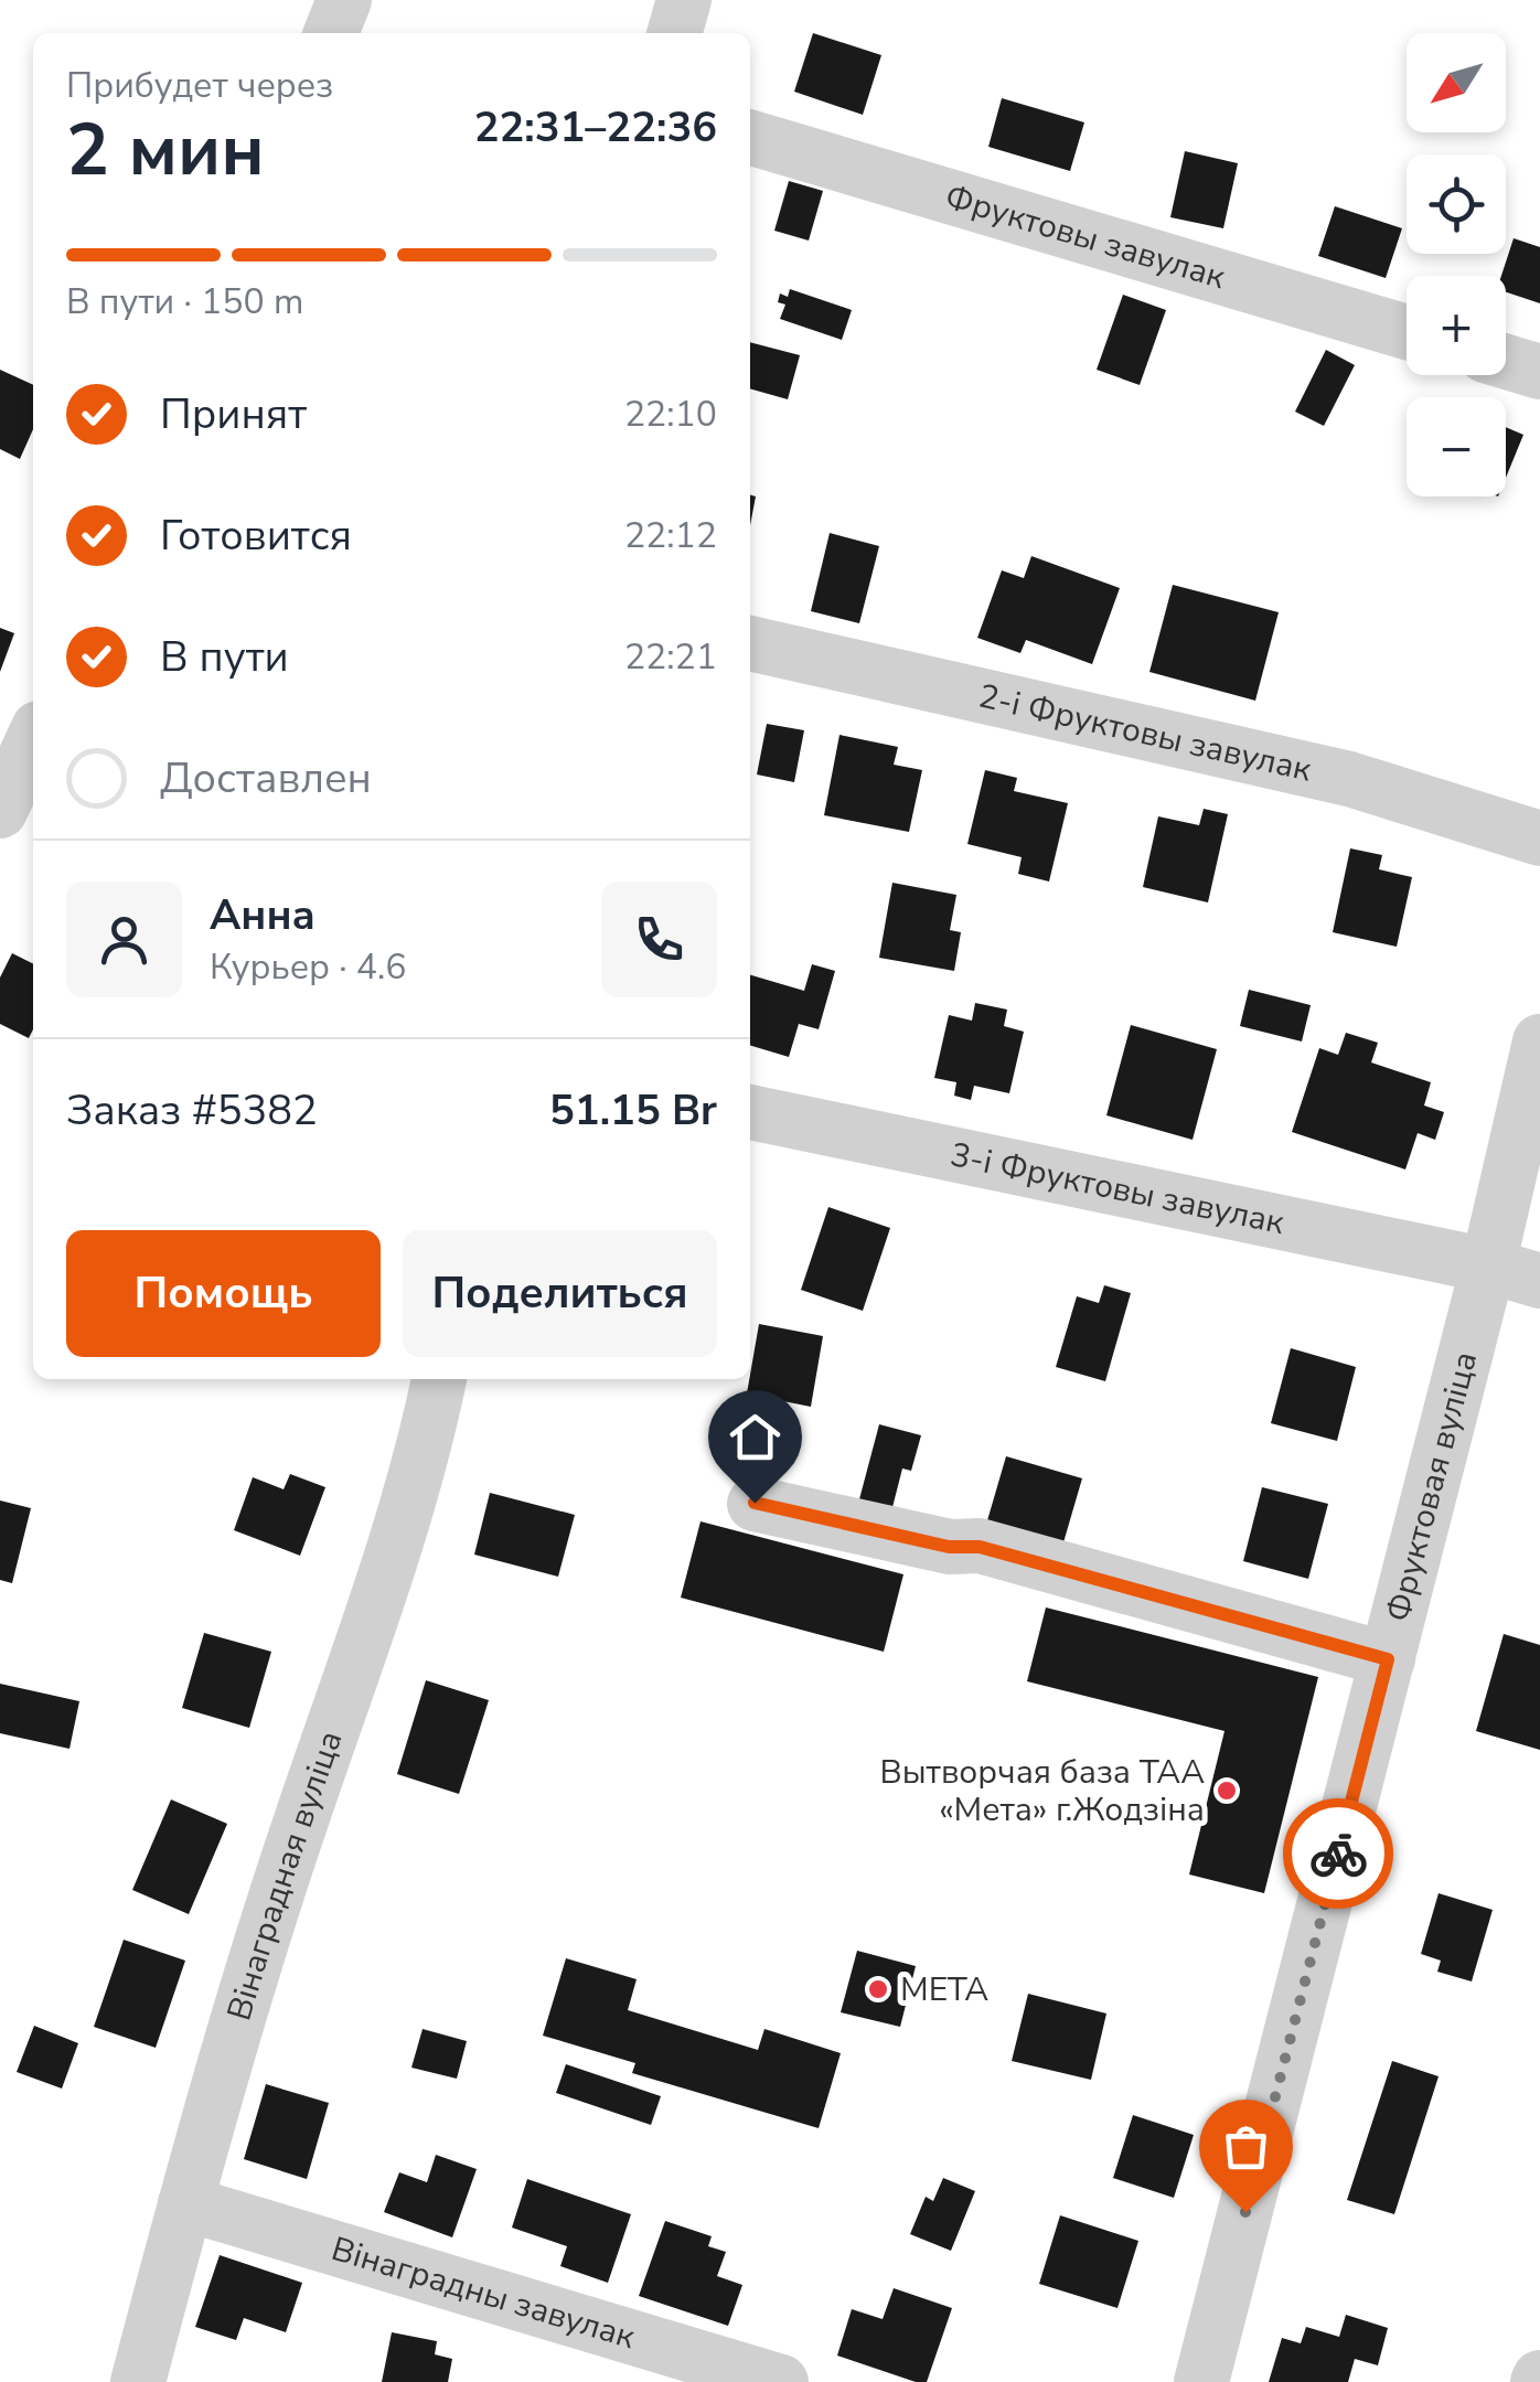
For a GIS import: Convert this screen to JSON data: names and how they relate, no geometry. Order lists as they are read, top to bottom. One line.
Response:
{"streets":{"street":["Фруктовы завулак","2-і Фруктовы завулак","3-і Фруктовы завулак","Фруктовая вуліца","Вінаградная вуліца","Вінаградны завулак"]},"crossings":[["3-і Фруктовы завулак","Фруктовая вуліца"],["Вінаградная вуліца","Вінаградны завулак"]],"places":["Вытворчая база ТАА «Мета» г.Жодзіна","МЕТА"],"north":"bottom left","page":{"map_buttons":["+","−"],"heading":["2 мин","Прибудет через","22:31–22:36"],"panel":["Анна","Курьер · 4.6","Заказ #5382","51.15 Br"],"bar":"В пути · 150 m","list":[["Принят","22:10"],["Готовится","22:12"],["В пути","22:21"],"Доставлен"],"buttons":["Помощь","Поделиться"]}}
